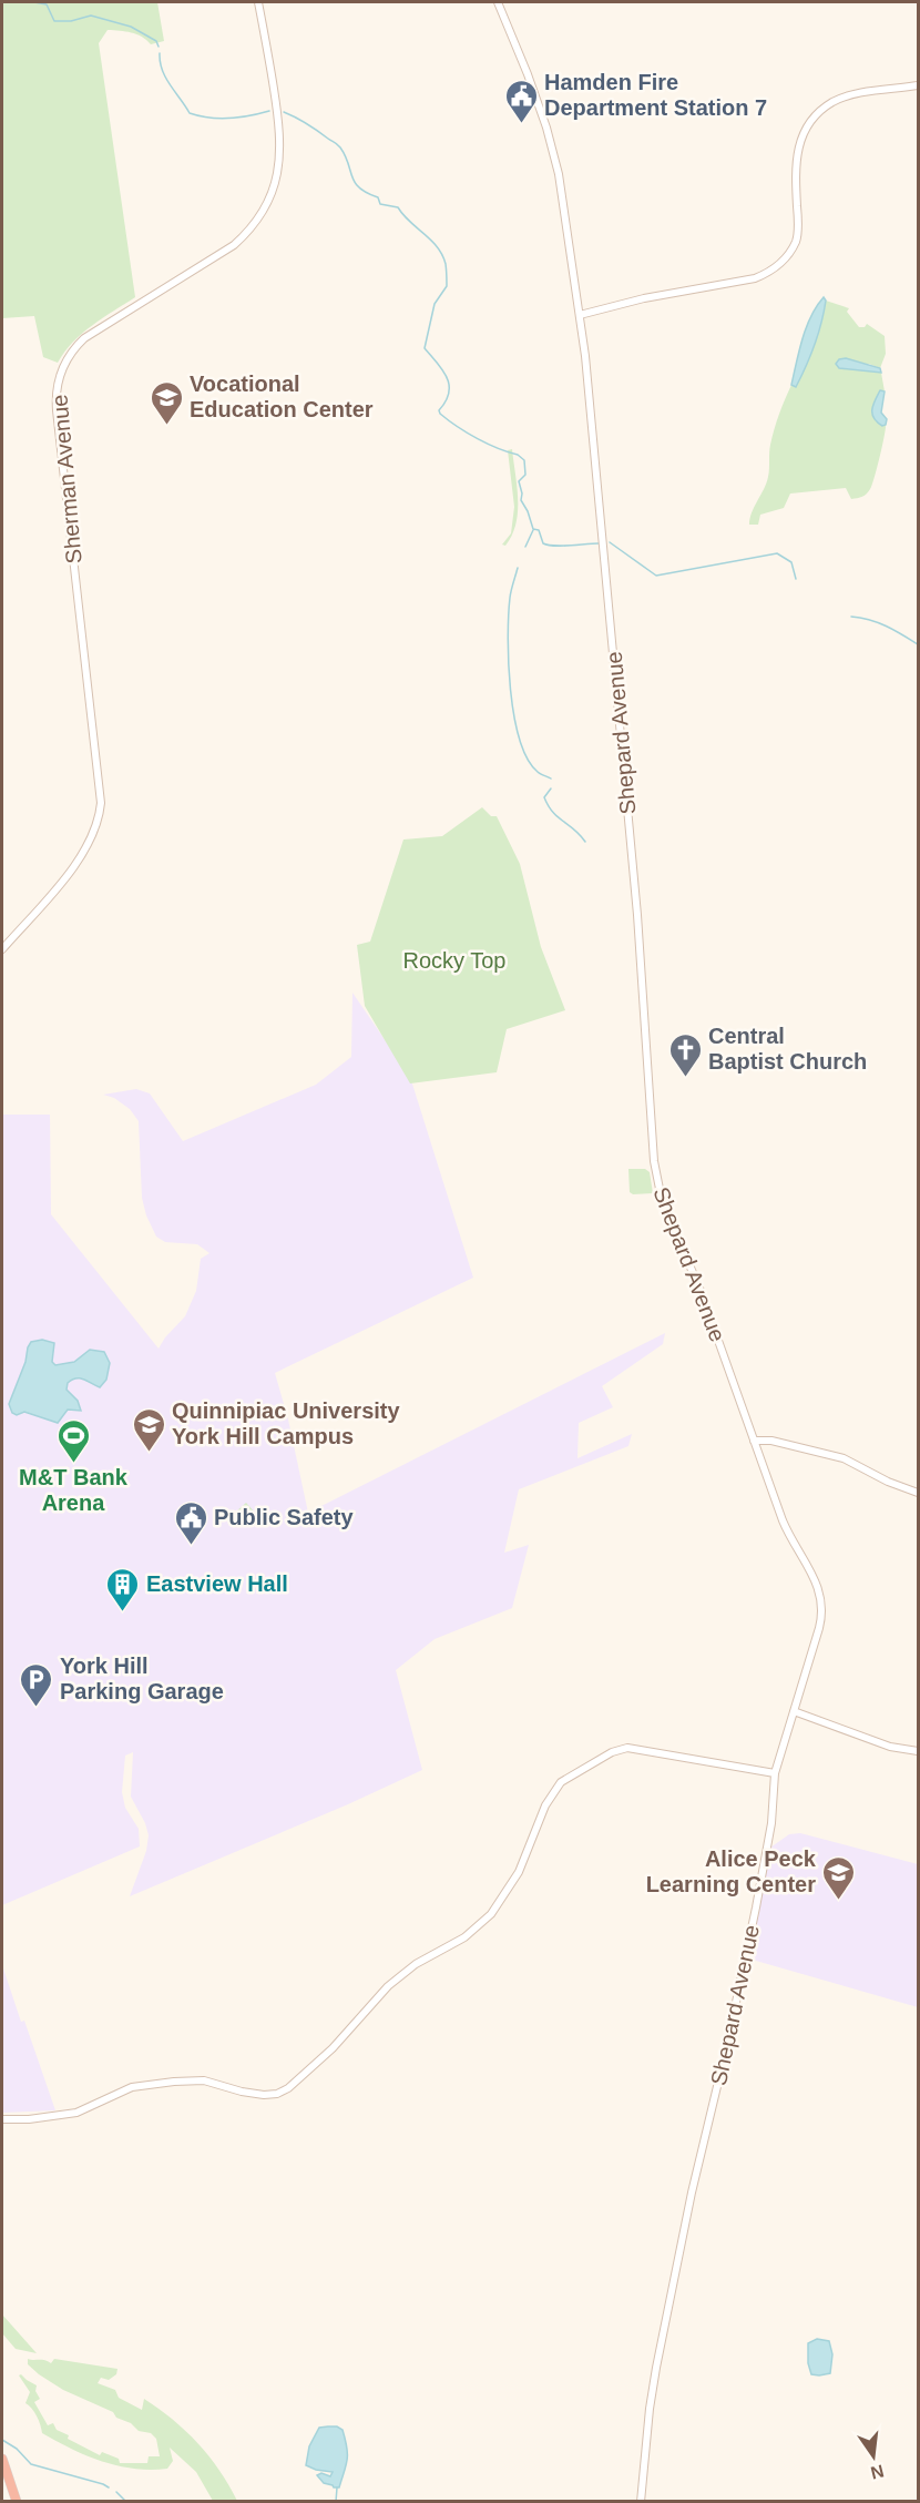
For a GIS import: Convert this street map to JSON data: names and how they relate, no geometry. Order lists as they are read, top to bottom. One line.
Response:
{"streets":{"main road":["Sherman Avenue","Shepard Avenue"]},"parks":["Rocky Top"],"places":{"public building":["Hamden Fire Department Station 7","Public Safety"],"school or university":["Vocational Education Center","Quinnipiac University York Hill Campus","Alice Peck Learning Center"],"church":["Central Baptist Church"],"sports":["M&T Bank Arena"],"building":["Eastview Hall"],"parking":["York Hill Parking Garage"]},"north":"bottom"}
